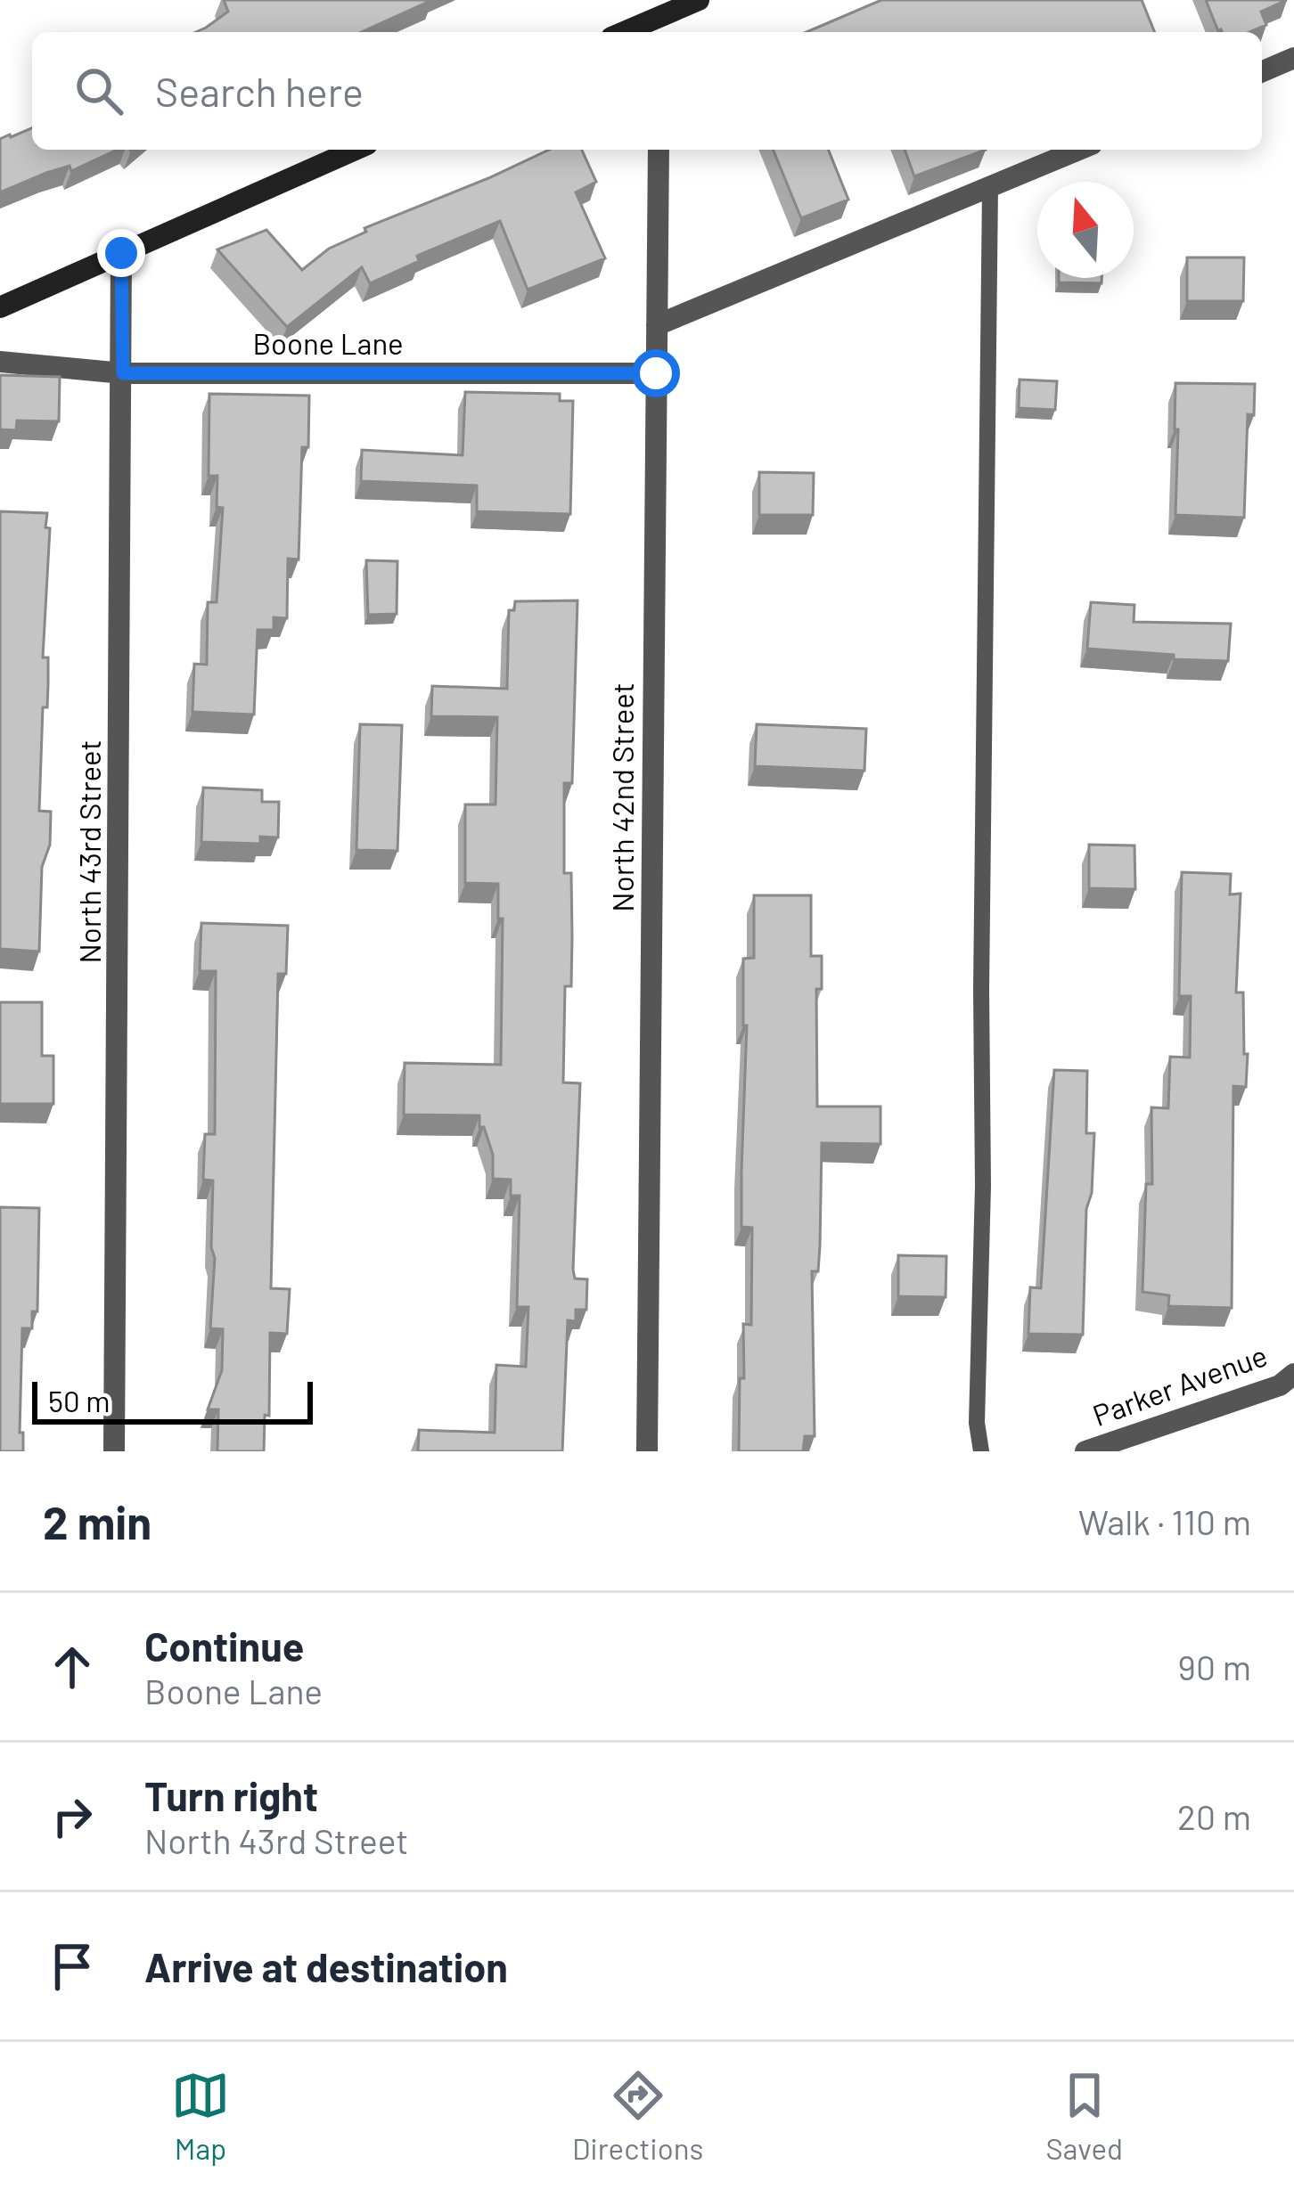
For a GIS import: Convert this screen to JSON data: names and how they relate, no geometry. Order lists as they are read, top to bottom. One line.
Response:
{"streets":{"street":["Boone Lane","North 42nd Street","North 43rd Street","Parker Avenue"]},"crossings":[["Boone Lane","North 42nd Street"],["Boone Lane","North 43rd Street"]],"scale_bar":"50 m","north":"top","page":{"search":"Search here","scale":"50 m","heading":["2 min","Walk · 110 m"],"list":[["Continue","Boone Lane","90 m"],["Turn right","North 43rd Street","20 m"],"Arrive at destination"],"nav":["Map","Directions","Saved"]}}
